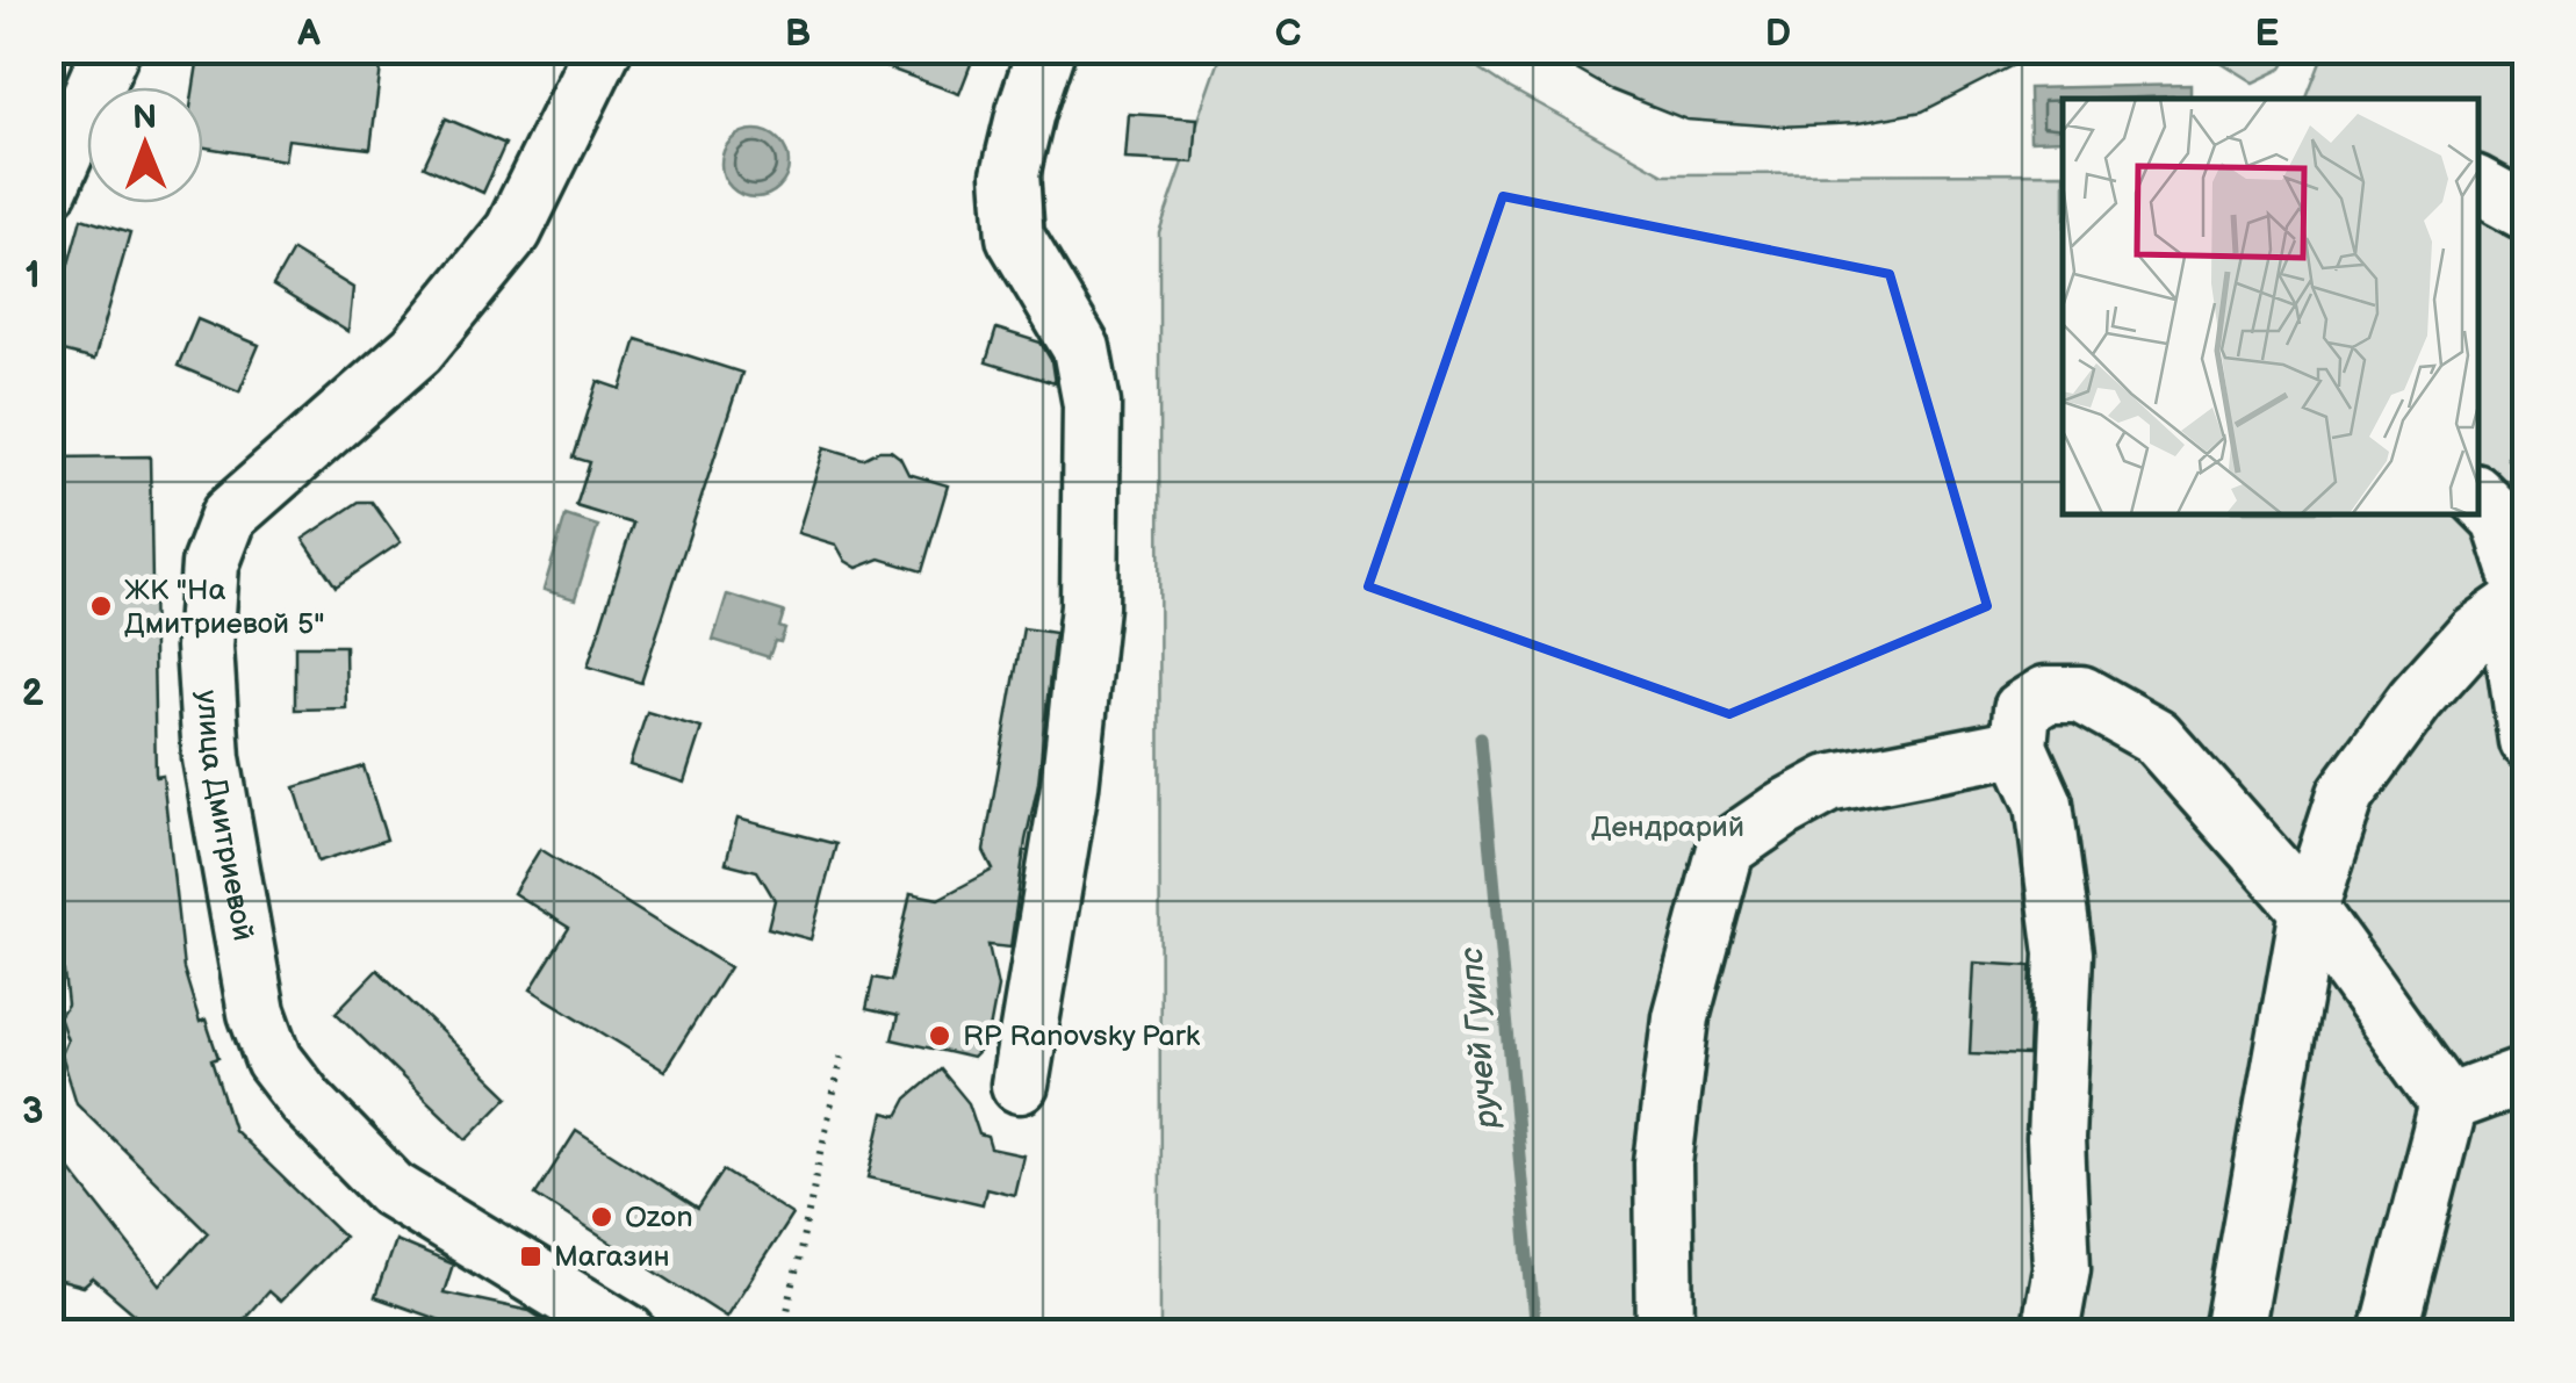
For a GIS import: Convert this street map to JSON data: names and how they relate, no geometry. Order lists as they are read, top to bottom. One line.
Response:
{"streets":{"street":["улица Дмитриевой"]},"water":["ручей Гуипс"],"parks":["Дендрарий"],"places":{"other":["ЖК \"На Дмитриевой 5\"","RP Ranovsky Park","Ozon"],"transit":["Магазин"]},"north":"top","grid":{"columns":["A","B","C","D","E"],"rows":["1","2","3"]}}
